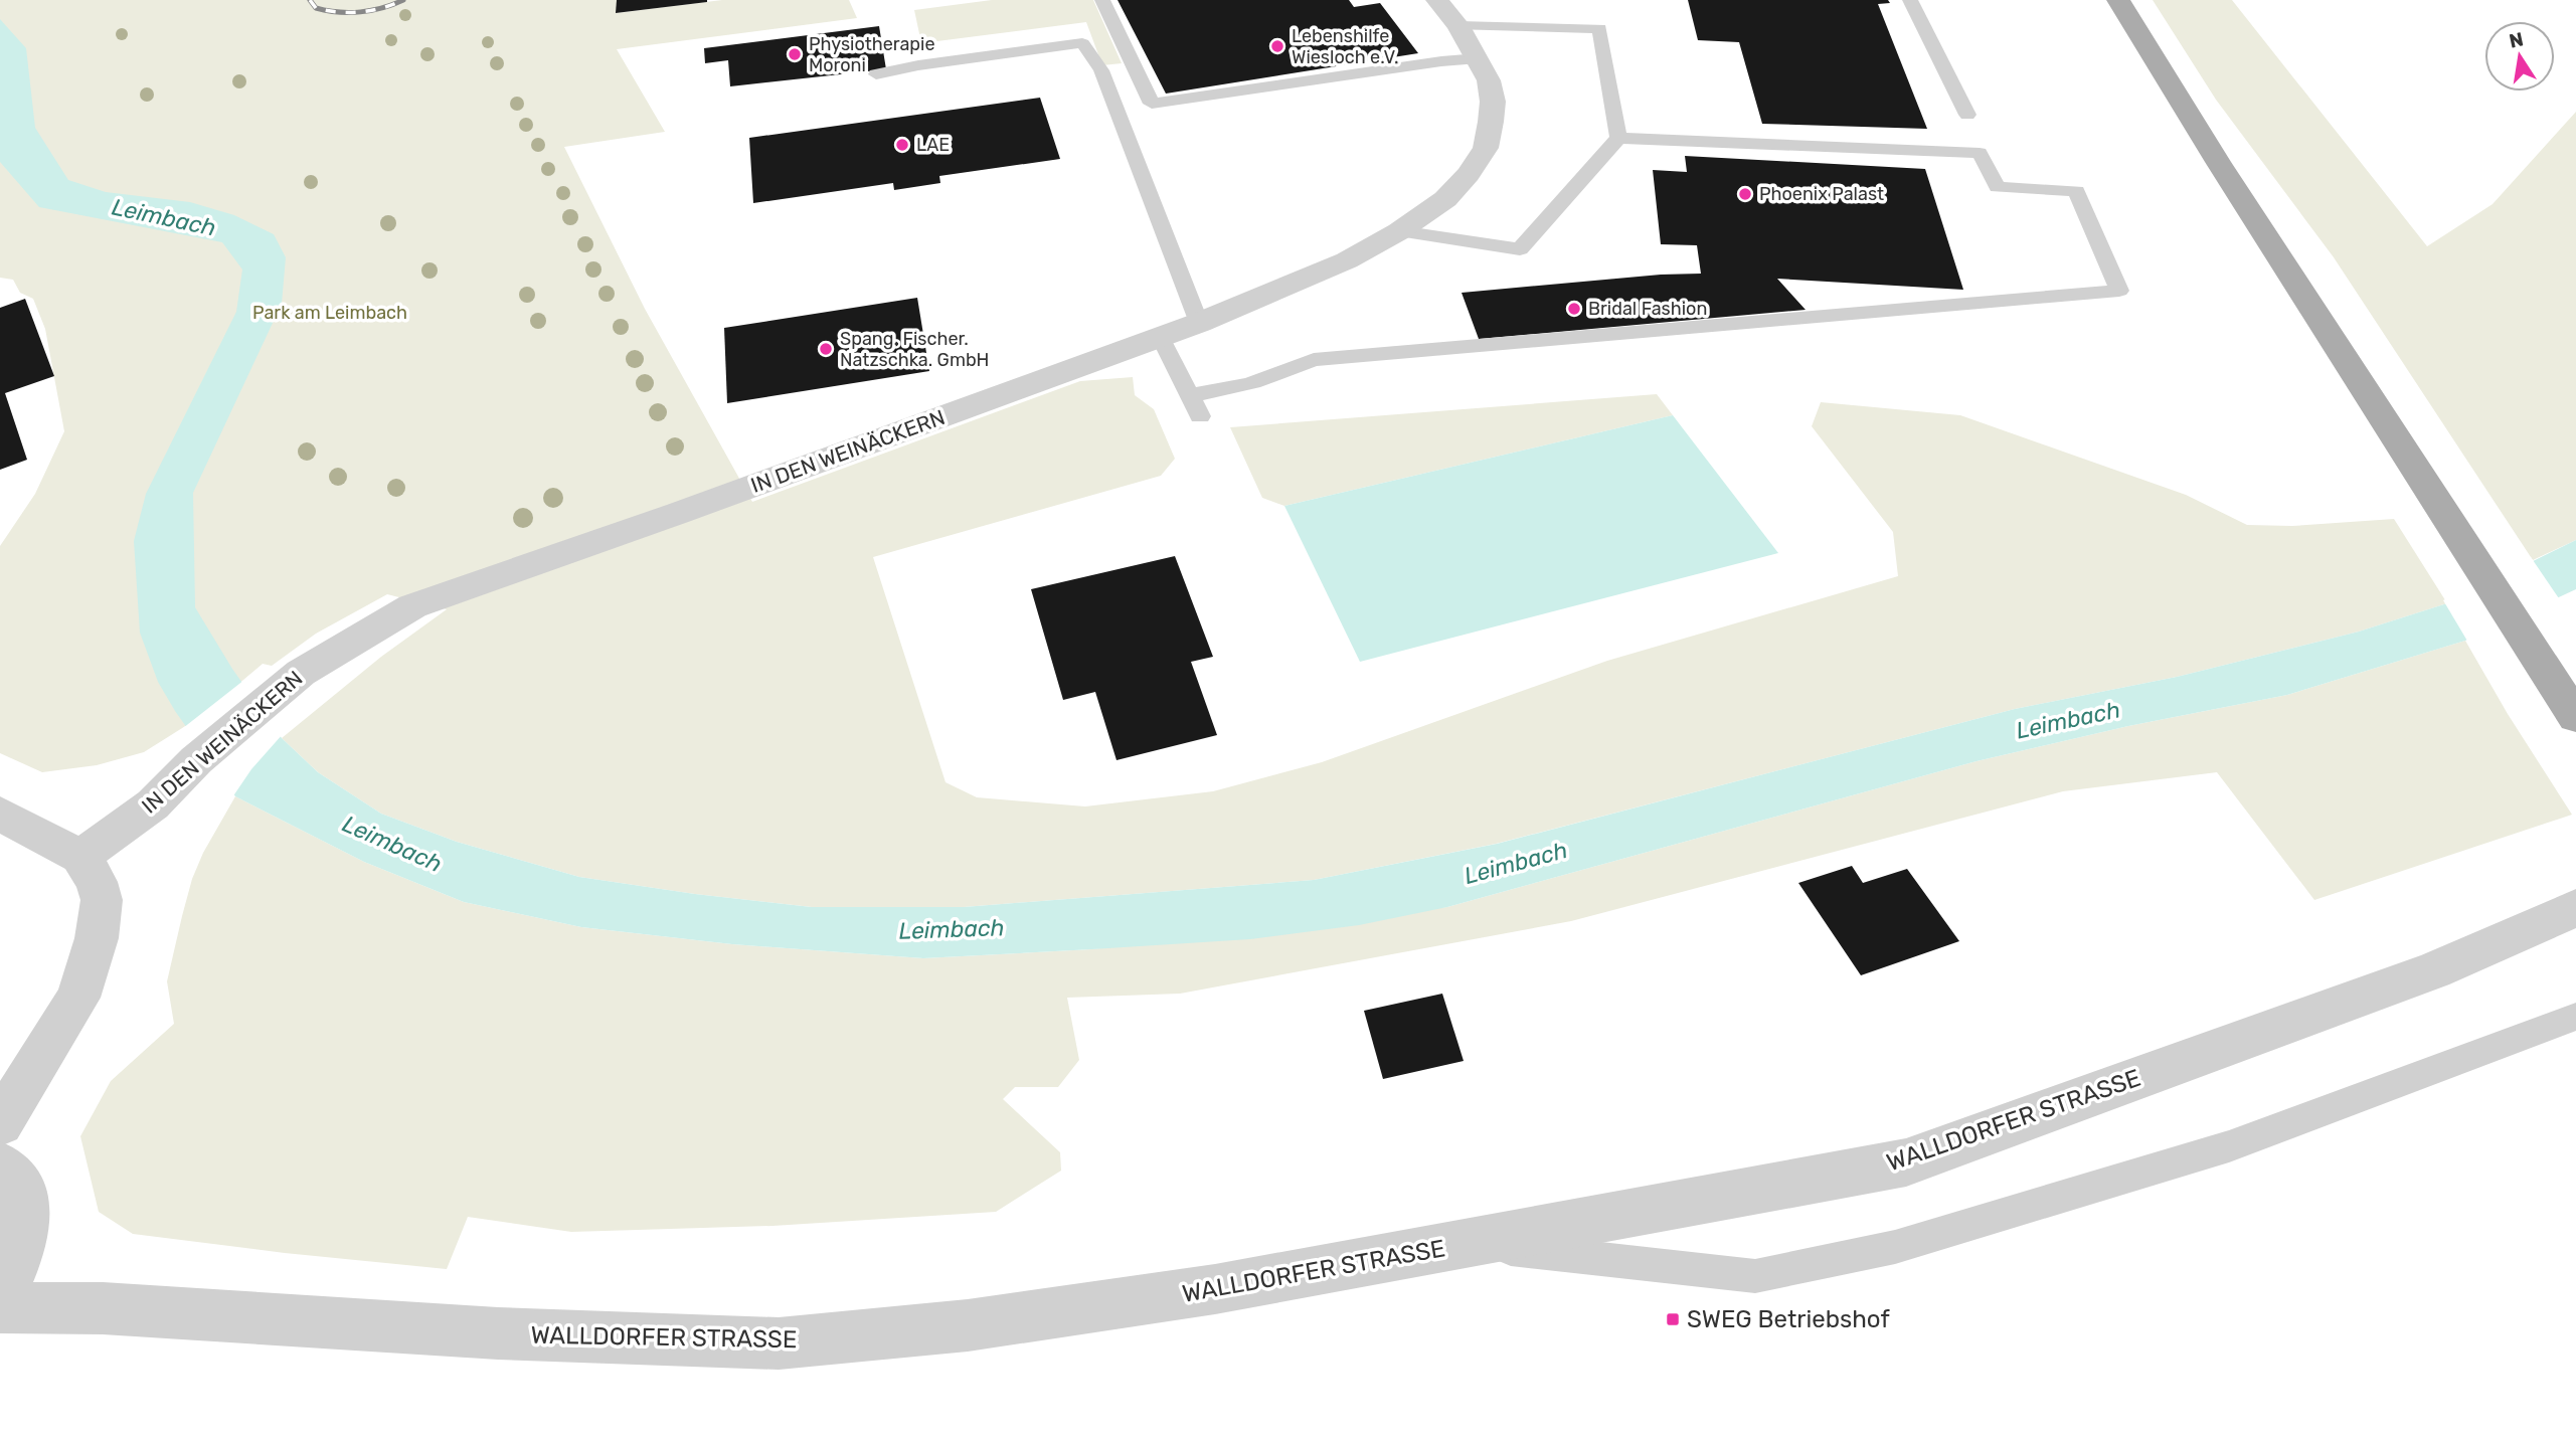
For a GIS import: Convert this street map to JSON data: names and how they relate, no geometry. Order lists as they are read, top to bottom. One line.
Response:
{"streets":{"street":["IN DEN WEINÄCKERN","WALLDORFER STRASSE"]},"water":["Leimbach"],"parks":["Park am Leimbach"],"places":{"other":["Lebenshilfe Wiesloch e.V.","Physiotherapie Moroni","LAE","Phoenix Palast","Bridal Fashion","Spang. Fischer. Natzschka. GmbH"],"transit":["SWEG Betriebshof"]},"north":"top"}
